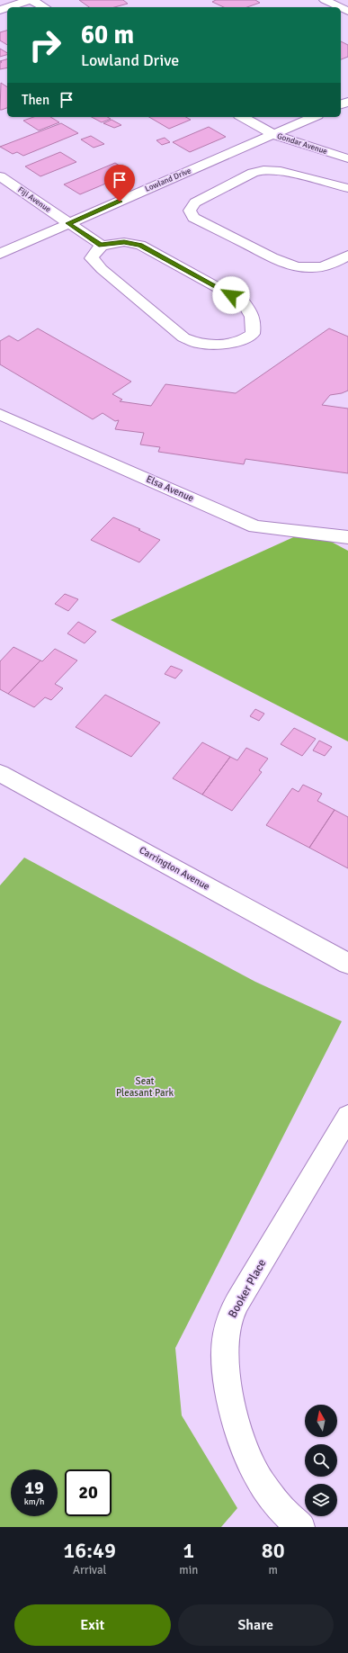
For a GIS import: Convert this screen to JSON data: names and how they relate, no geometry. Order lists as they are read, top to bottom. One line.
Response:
{"streets":{"street":["Gondar Avenue","Lowland Drive","Fiji Avenue","Elsa Avenue","Carrington Avenue","Booker Place"]},"crossings":[["Gondar Avenue","Lowland Drive"],["Lowland Drive","Fiji Avenue"]],"parks":["Seat Pleasant Park"],"north":"top","page":{"turn":["60 m","Lowland Drive"],"then":"Then","speed":"19 km/h","limit":"20","eta":["16:49","Arrival","1","min","80","m"],"buttons":["Exit","Share"]}}
